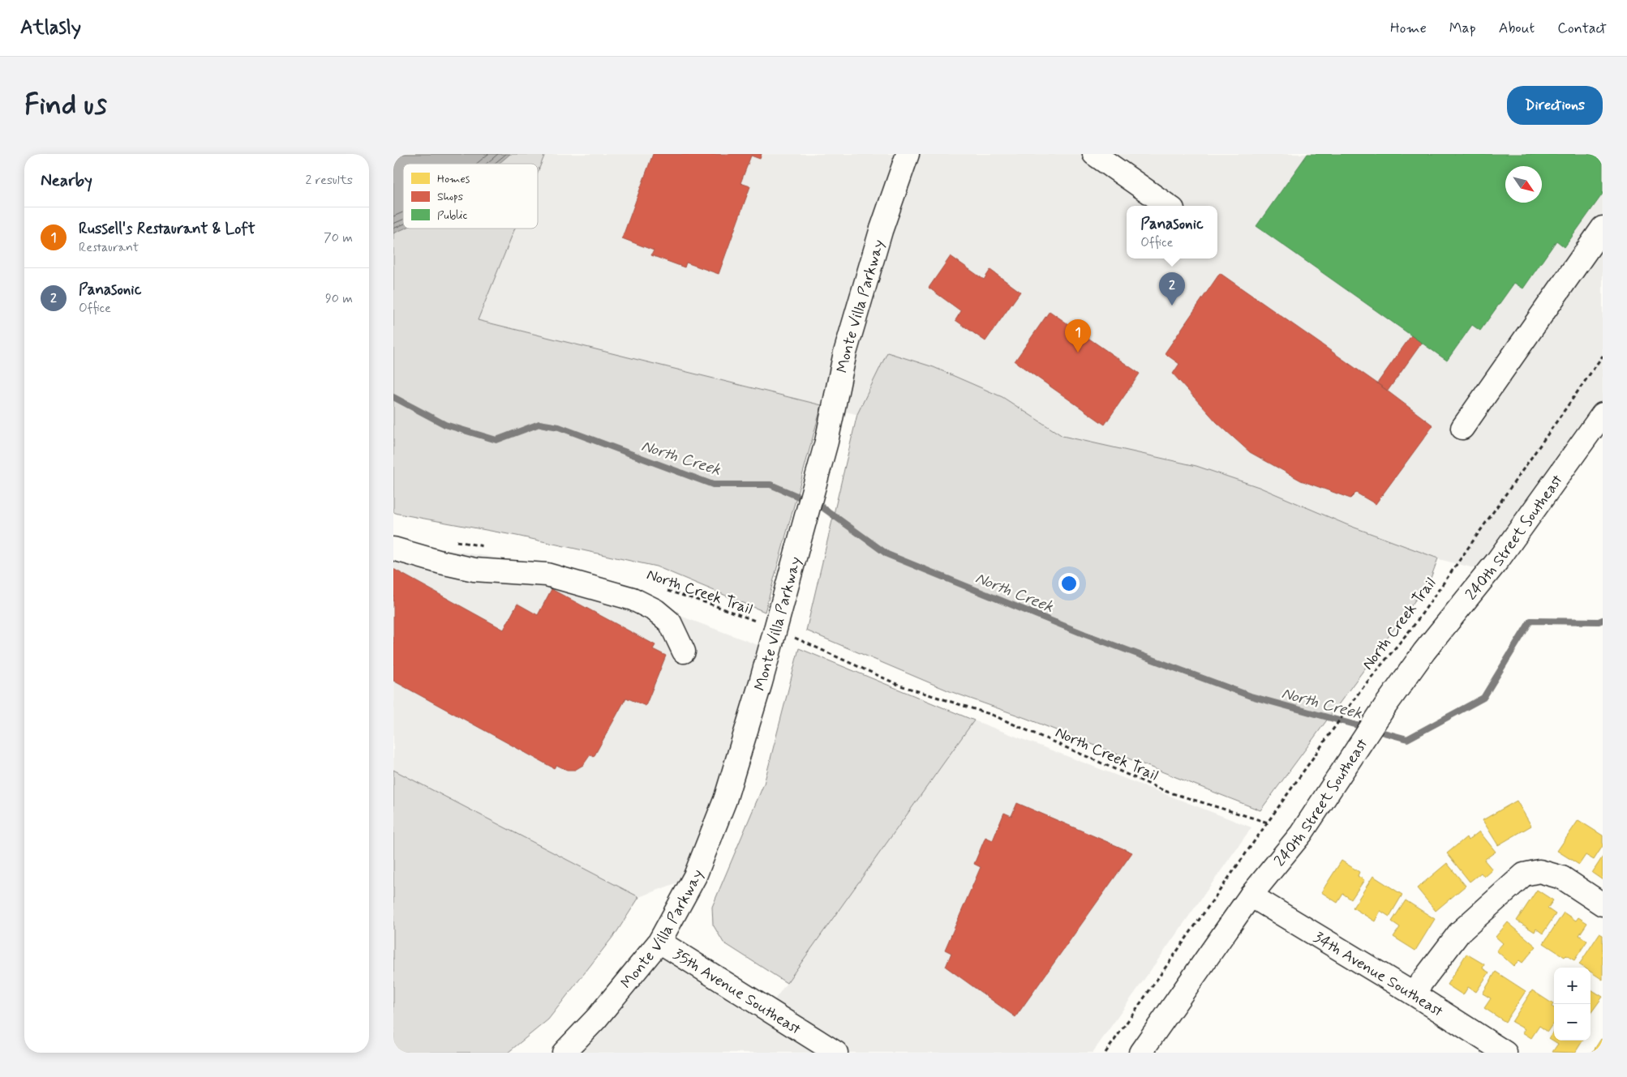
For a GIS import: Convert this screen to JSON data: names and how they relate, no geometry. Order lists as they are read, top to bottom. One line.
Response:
{"streets":{"street":["Monte Villa Parkway","240th Street Southeast","34th Avenue Southeast","35th Avenue Southeast"],"path":["North Creek Trail"]},"crossings":[["Monte Villa Parkway","North Creek Trail"],["Monte Villa Parkway","35th Avenue Southeast"],["240th Street Southeast","34th Avenue Southeast"]],"water":["North Creek"],"legend":["Homes","Shops","Public"],"north":"bottom right","page":{"header":"Atlasly","nav":["Home","Map","About","Contact"],"buttons":"Directions","title":"Find us","heading":["Nearby","2 results"],"popup":["Panasonic","Office"],"list":[{"mark":"1","name":"Russell's Restaurant & Loft","note":"Restaurant","value":"70 m"},{"mark":"2","name":"Panasonic","note":"Office","value":"90 m"}],"pins":["2","1"],"map_buttons":["+","−"]}}
